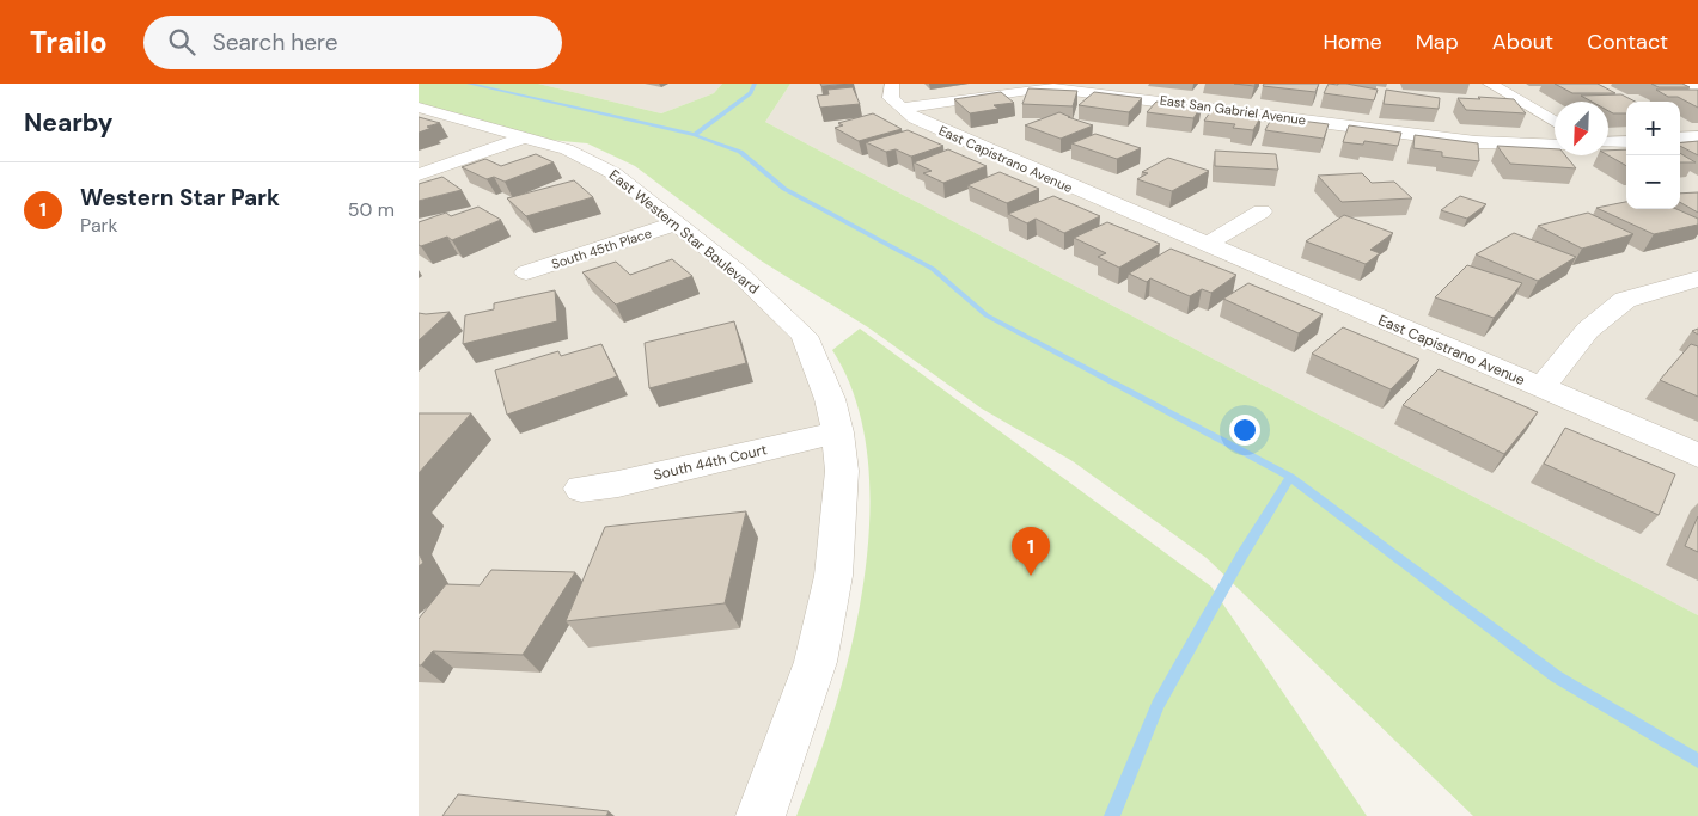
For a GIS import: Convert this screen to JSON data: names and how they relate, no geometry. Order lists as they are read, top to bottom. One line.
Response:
{"streets":{"street":["East San Gabriel Avenue","East Capistrano Avenue","East Western Star Boulevard","South 45th Place","South 44th Court"]},"crossings":[["East San Gabriel Avenue","East Capistrano Avenue"],["East Western Star Boulevard","South 45th Place"],["East Western Star Boulevard","South 44th Court"]],"north":"bottom left","page":{"header":"Trailo","search":"Search here","nav":["Home","Map","About","Contact"],"heading":"Nearby","map_buttons":["+","−"],"list":[{"mark":"1","name":"Western Star Park","note":"Park","value":"50 m"}],"pins":"1"}}
